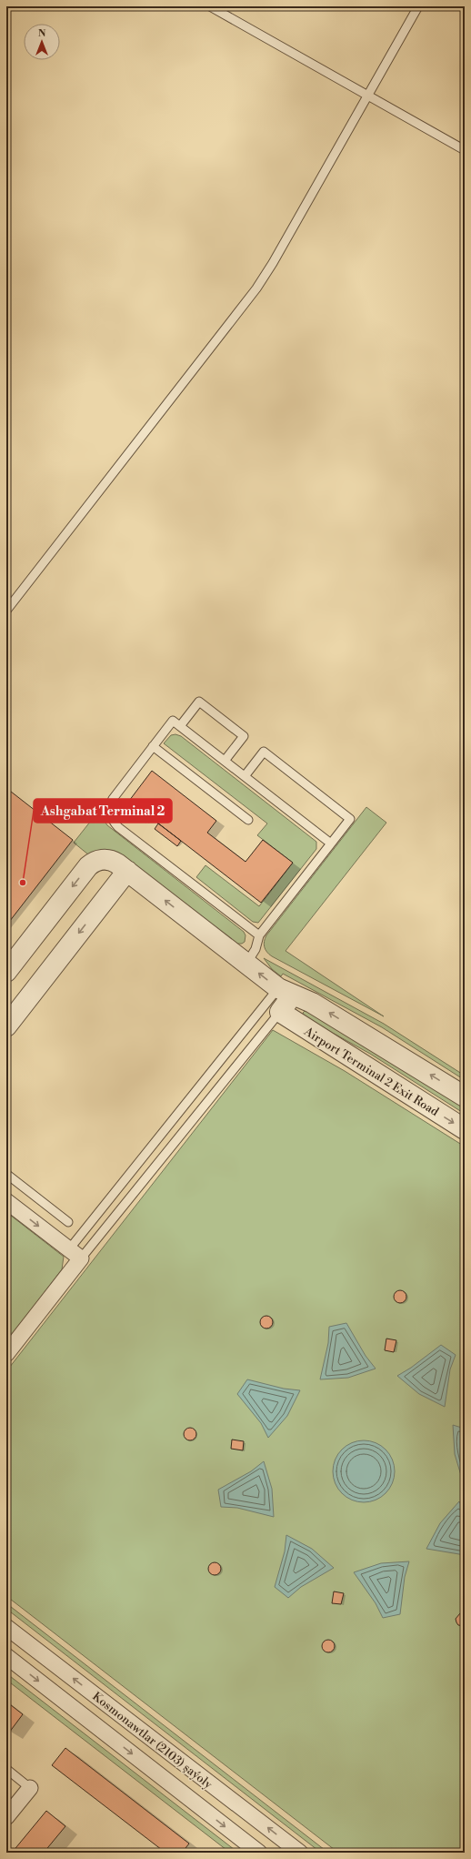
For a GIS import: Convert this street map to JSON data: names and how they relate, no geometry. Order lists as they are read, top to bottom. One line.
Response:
{"streets":{"street":["Airport Terminal 2 Exit Road","Kosmonawtlar (2103) şaýoly"]},"places":["Ashgabat Terminal 2"],"north":"top"}
